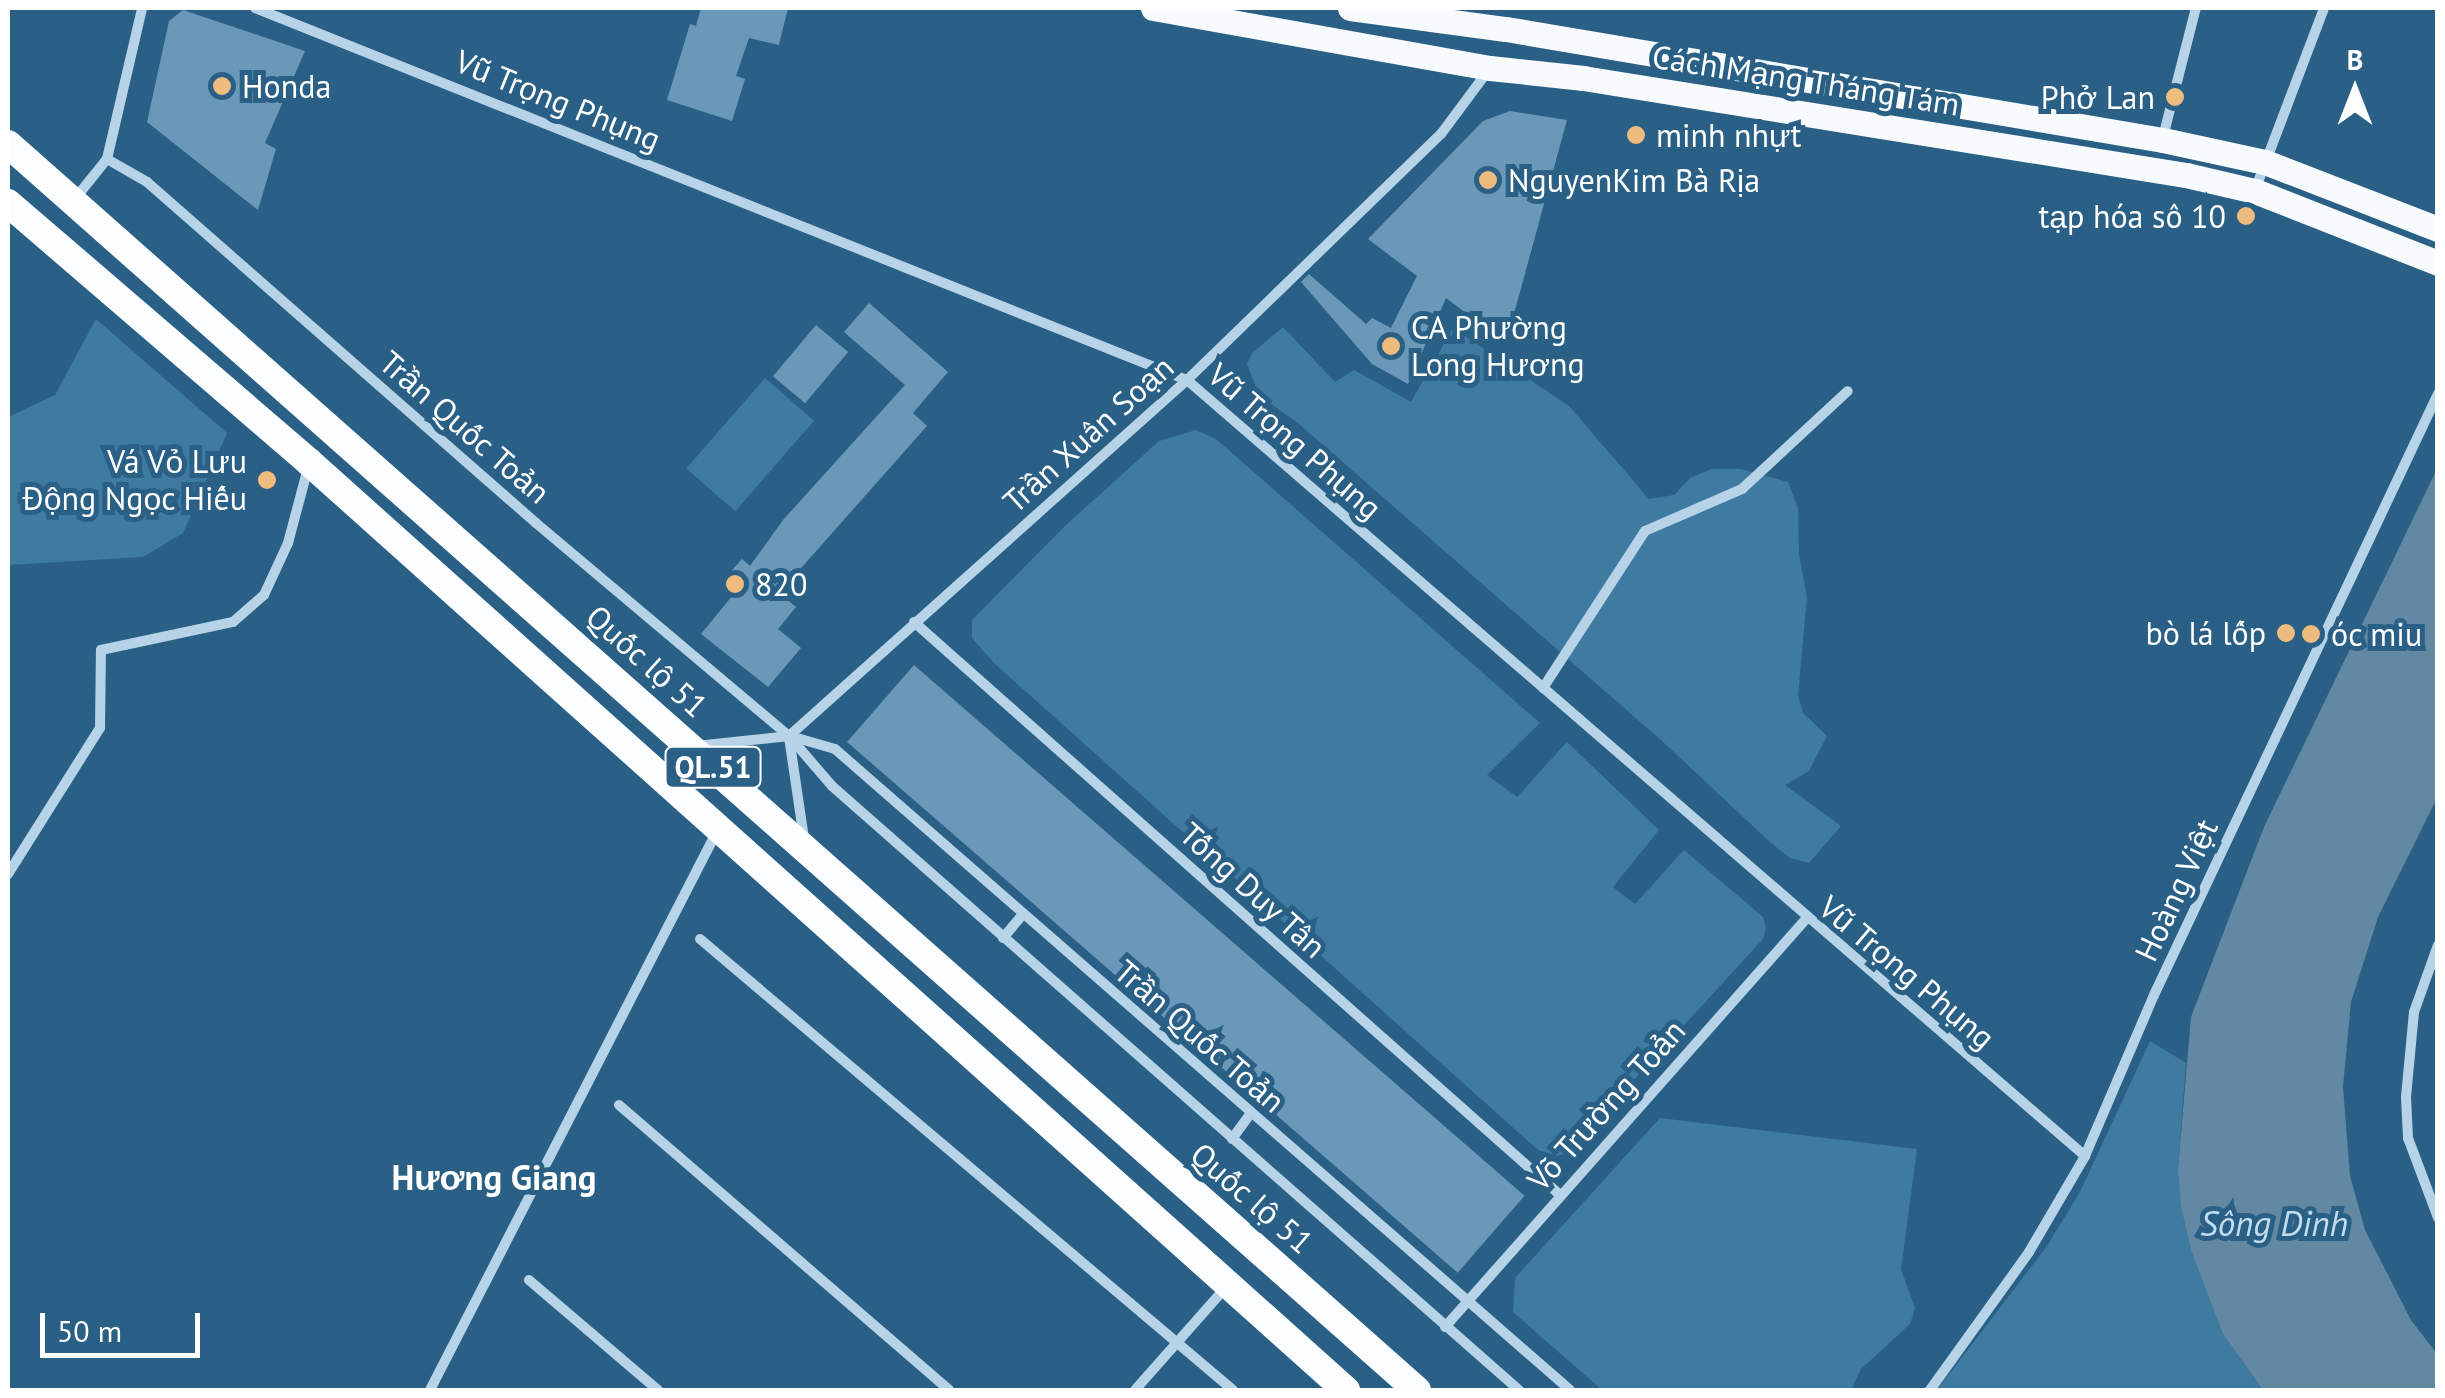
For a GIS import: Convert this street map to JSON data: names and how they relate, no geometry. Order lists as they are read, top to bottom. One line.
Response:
{"streets":{"highway":["Quốc lộ 51","QL.51"],"main road":["Cách Mạng Tháng Tám"],"street":["Vũ Trọng Phụng","Trần Quốc Toản","Trần Xuân Soạn","Tống Duy Tân","Hoàng Việt","Võ Trường Toản"]},"crossings":[["Cách Mạng Tháng Tám","Trần Xuân Soạn"],["Vũ Trọng Phụng","Trần Xuân Soạn"],["Vũ Trọng Phụng","Hoàng Việt"],["Vũ Trọng Phụng","Võ Trường Toản"],["Trần Quốc Toản","Trần Xuân Soạn"],["Trần Quốc Toản","Võ Trường Toản"],["Trần Xuân Soạn","Tống Duy Tân"],["Tống Duy Tân","Võ Trường Toản"]],"districts":["Hương Giang"],"water":["Sông Dinh"],"places":["Honda","Phở Lan","minh nhựt","NguyenKim Bà Rịa","tạp hóa sô 10","CA Phường Long Hương","Vá Vỏ Lưu Động Ngọc Hiếu","820","bò lá lốp","óc miu"],"scale_bar":"50 m","north":"top"}
